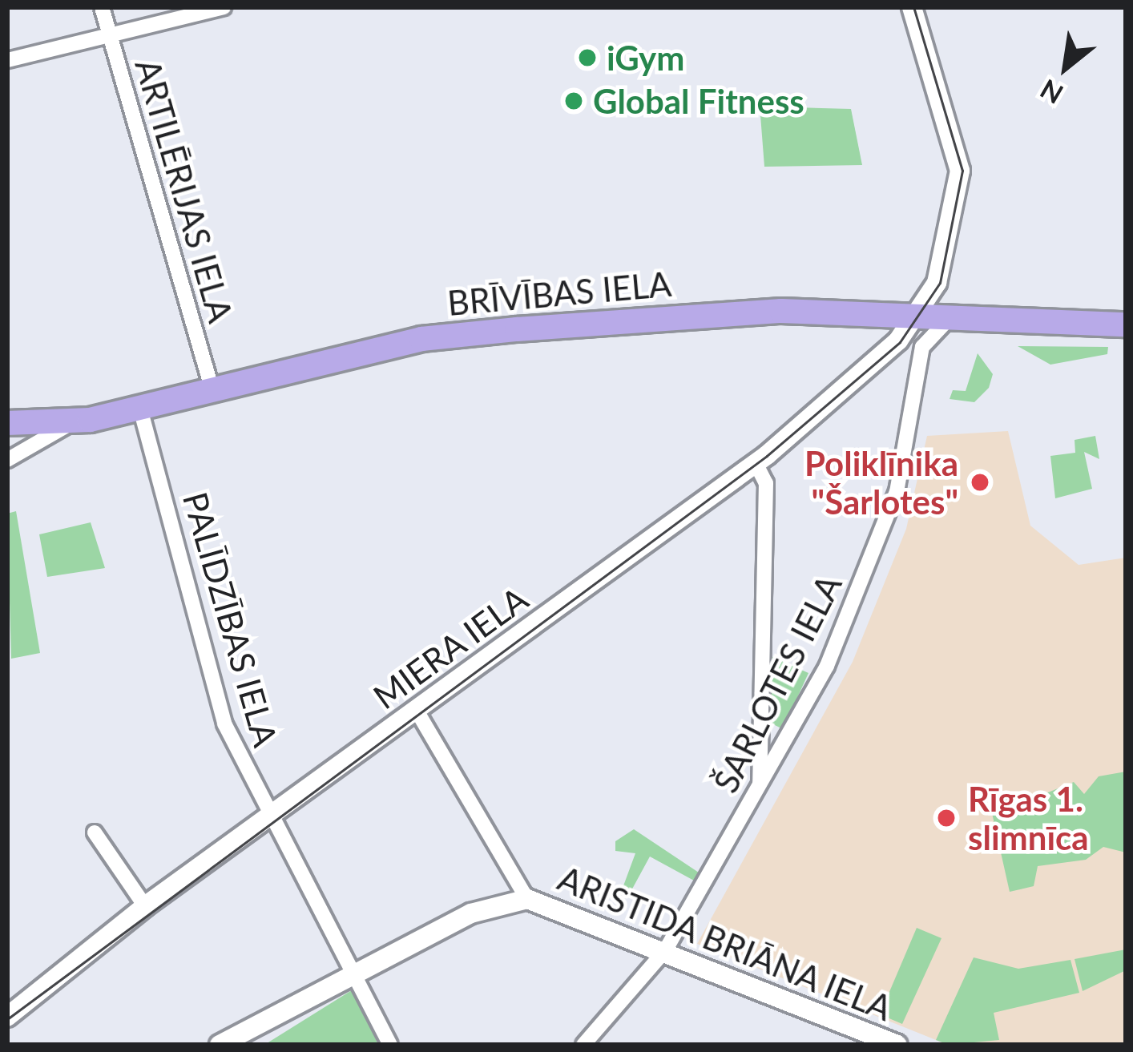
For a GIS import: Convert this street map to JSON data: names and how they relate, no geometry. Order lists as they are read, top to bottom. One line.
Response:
{"streets":{"highway":["BRĪVĪBAS IELA"],"street":["ARTILĒRIJAS IELA","PALĪDZĪBAS IELA","MIERA IELA","ŠARLOTES IELA","ARISTIDA BRIĀNA IELA"]},"crossings":[["ARTILĒRIJAS IELA","BRĪVĪBAS IELA"],["BRĪVĪBAS IELA","PALĪDZĪBAS IELA"],["BRĪVĪBAS IELA","MIERA IELA"],["BRĪVĪBAS IELA","ŠARLOTES IELA"],["PALĪDZĪBAS IELA","MIERA IELA"],["PALĪDZĪBAS IELA","ARISTIDA BRIĀNA IELA"],["ŠARLOTES IELA","ARISTIDA BRIĀNA IELA"]],"places":["iGym","Global Fitness","Poliklīnika \"Šarlotes\"","Rīgas 1. slimnīca"],"north":"bottom left"}
